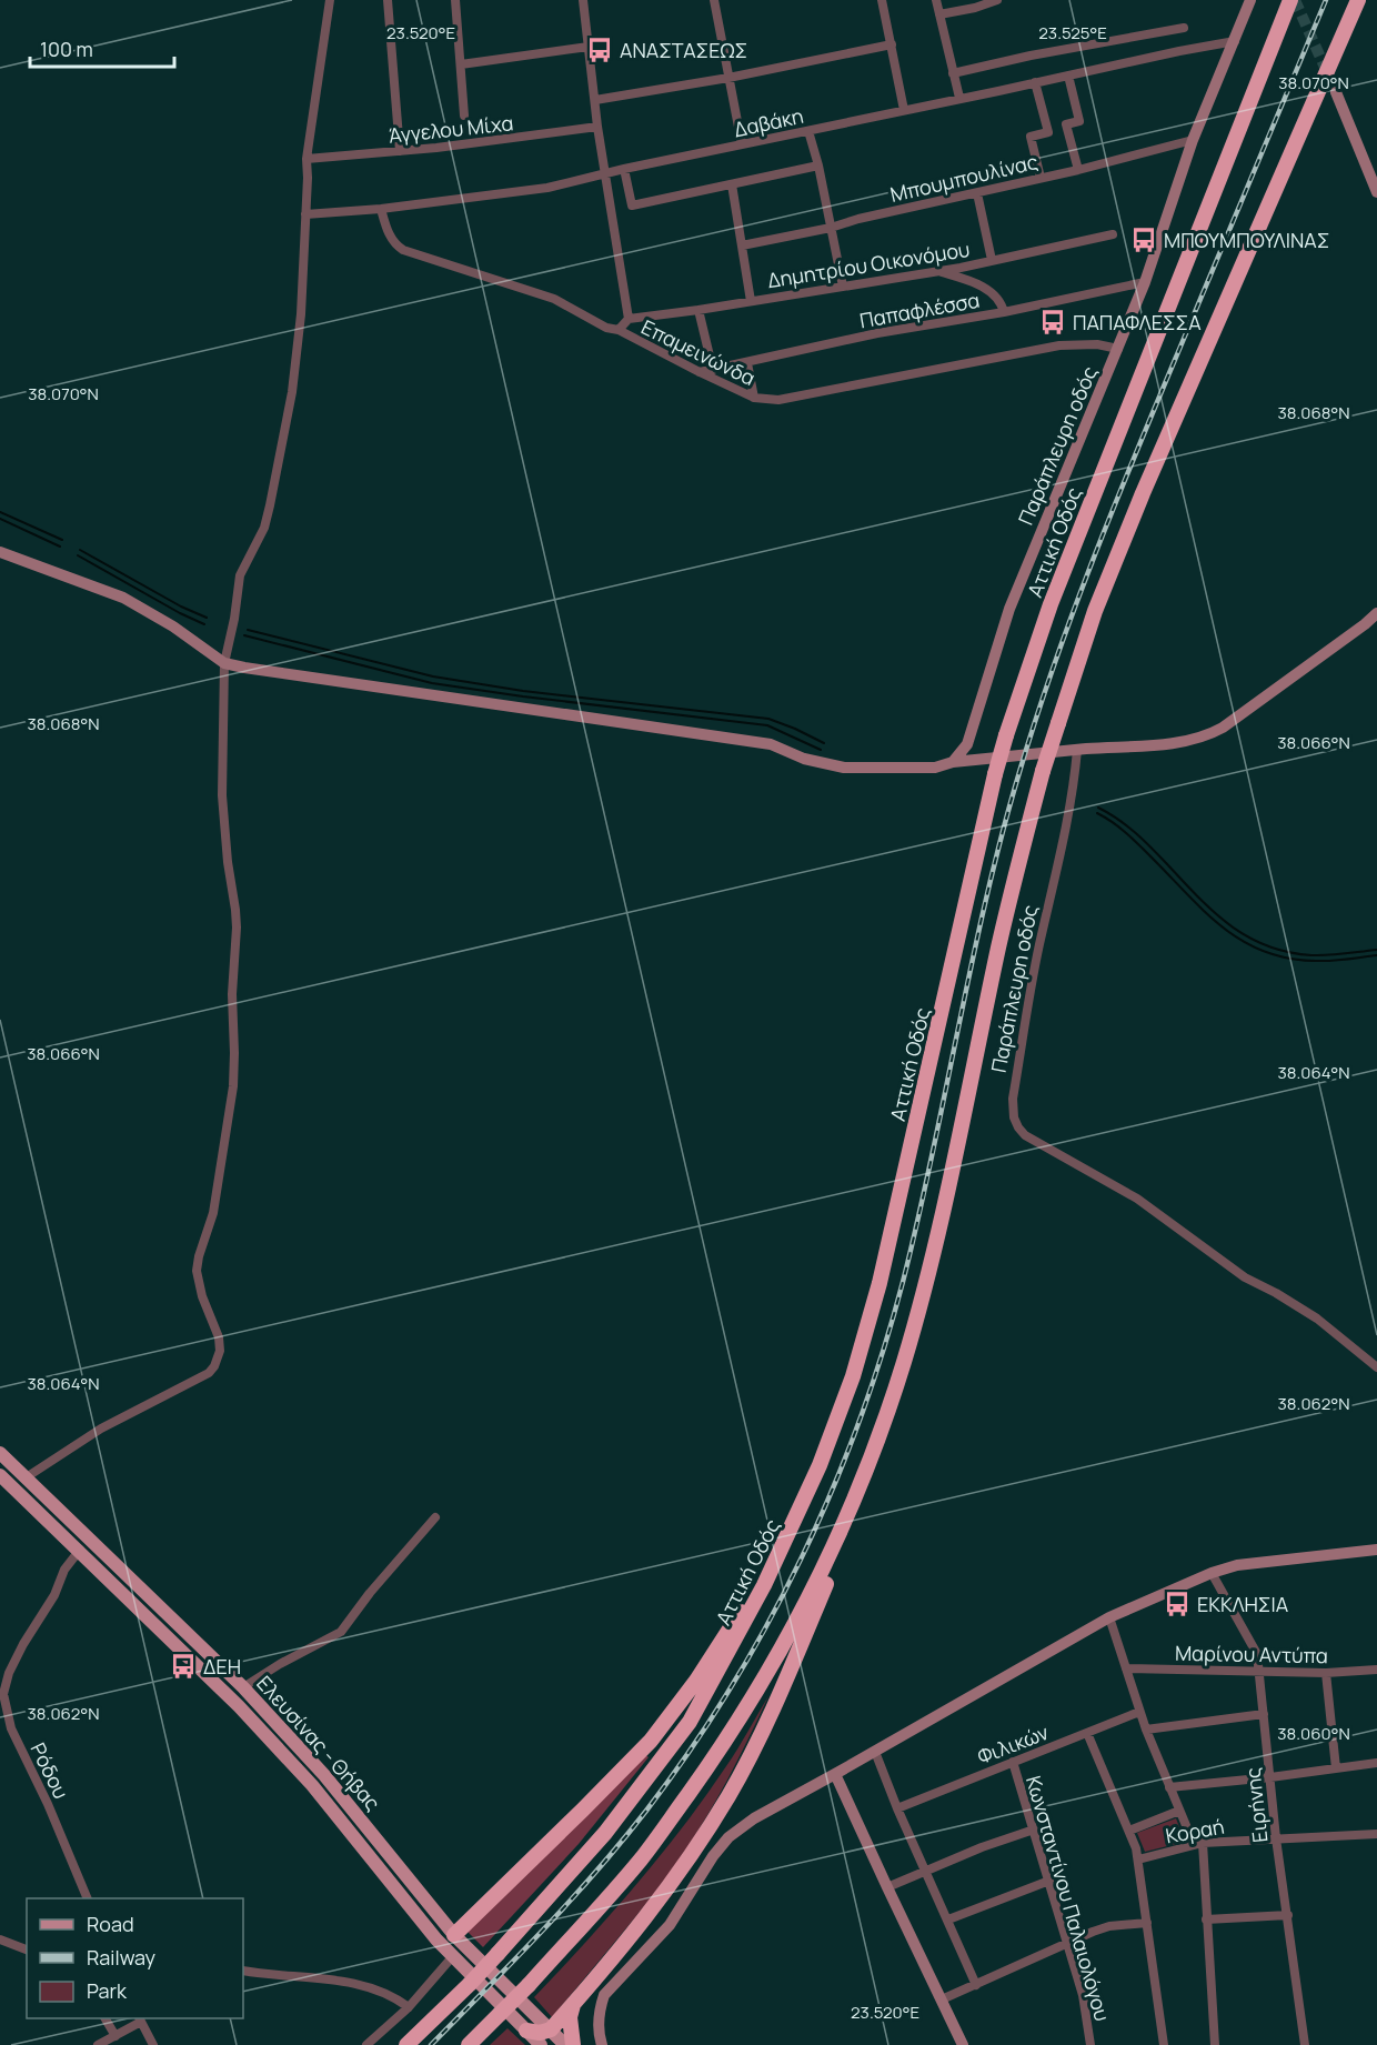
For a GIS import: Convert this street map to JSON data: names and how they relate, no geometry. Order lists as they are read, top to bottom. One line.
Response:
{"streets":{"highway":["Αττική Οδός"],"main road":["Ελευσίνας - Θήβας"],"street":["Δαβάκη","Άγγελου Μίχα","Μπουμπουλίνας","Δημητρίου Οικονόμου","Παπαφλέσσα","Επαμεινώνδα","Παράπλευρη οδός","Μαρίνου Αντύπα","Φιλικών","Ρόδου","Ειρήνης","Κοραή","Κωνσταντίνου Παλαιολόγου"]},"crossings":[["Δαβάκη","Επαμεινώνδα"],["Δαβάκη","Παράπλευρη οδός"],["Μπουμπουλίνας","Παράπλευρη οδός"],["Παπαφλέσσα","Επαμεινώνδα"],["Παπαφλέσσα","Παράπλευρη οδός"],["Επαμεινώνδα","Παράπλευρη οδός"],["Μαρίνου Αντύπα","Ειρήνης"],["Ελευσίνας - Θήβας","Ρόδου"],["Φιλικών","Κωνσταντίνου Παλαιολόγου"],["Ειρήνης","Κοραή"]],"places":{"bus stop":["ΑΝΑΣΤΑΣΕΩΣ","ΜΠΟΥΜΠΟΥΛΙΝΑΣ","ΠΑΠΑΦΛΕΣΣΑ","ΕΚΚΛΗΣΙΑ","ΔΕΗ"]},"legend":["Road","Railway","Park"],"scale_bar":"100 m","coordinates":["23.520°E","23.525°E","38.070°N","38.068°N","38.066°N","38.064°N","38.062°N","38.060°N"]}
